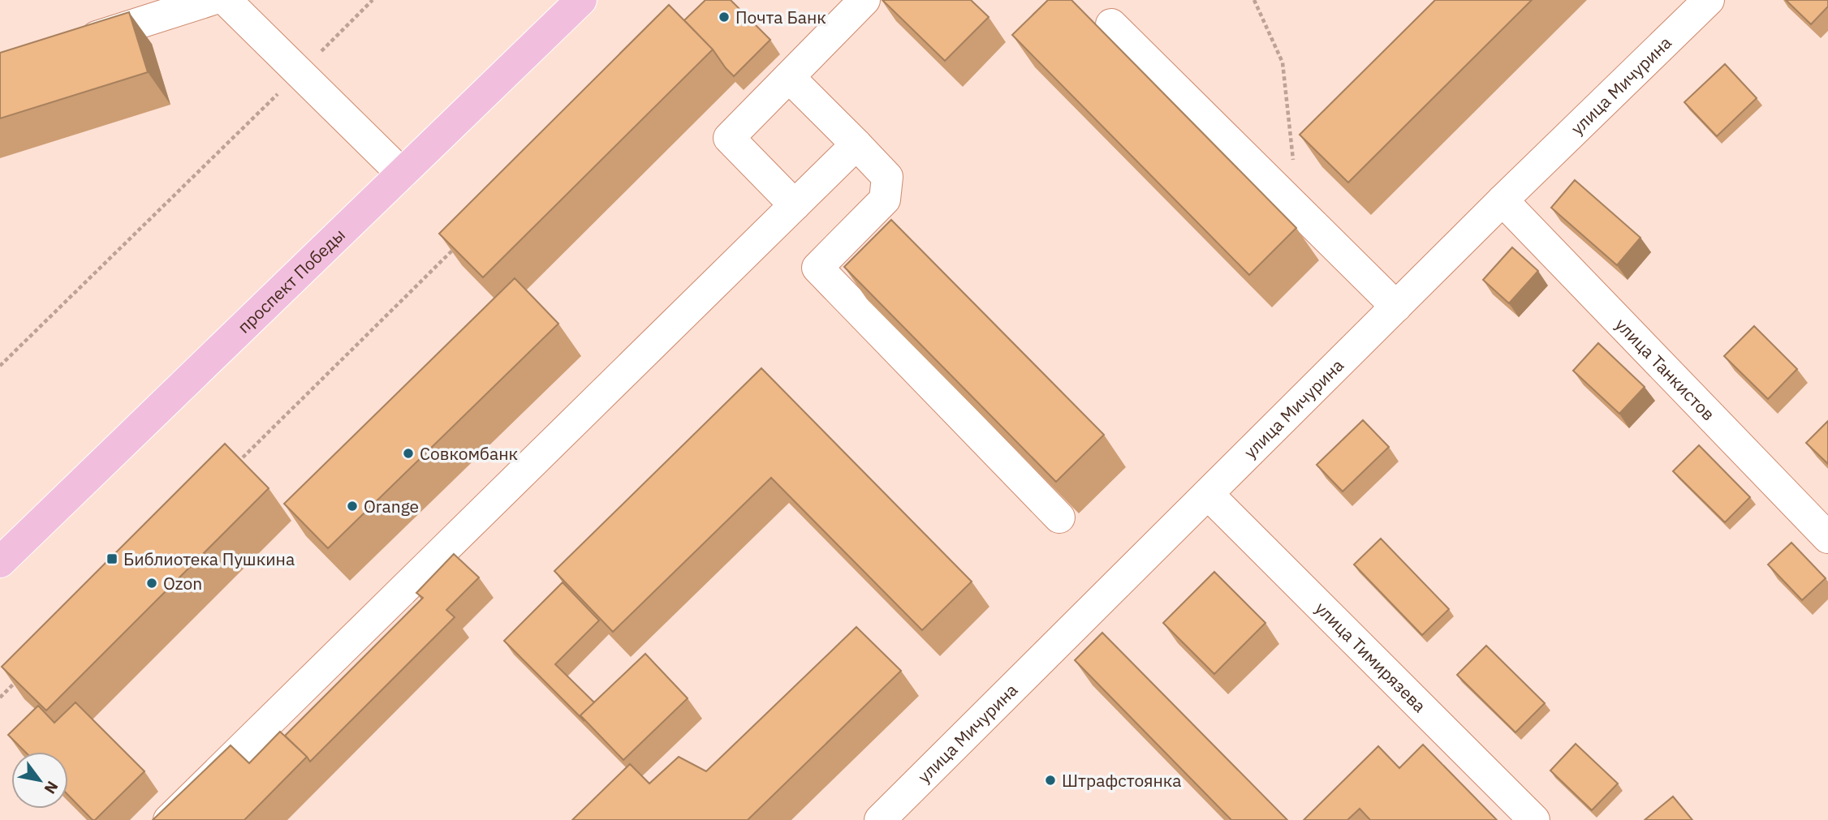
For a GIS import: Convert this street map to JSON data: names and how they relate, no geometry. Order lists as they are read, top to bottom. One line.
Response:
{"streets":{"main road":["проспект Победы"],"street":["улица Мичурина","улица Танкистов","улица Тимирязева"]},"crossings":[["улица Мичурина","улица Танкистов"],["улица Мичурина","улица Тимирязева"]],"places":{"other":["Почта Банк","Совкомбанк","Orange","Ozon","Штрафстоянка"],"transit":["Библиотека Пушкина"]},"north":"bottom right"}
